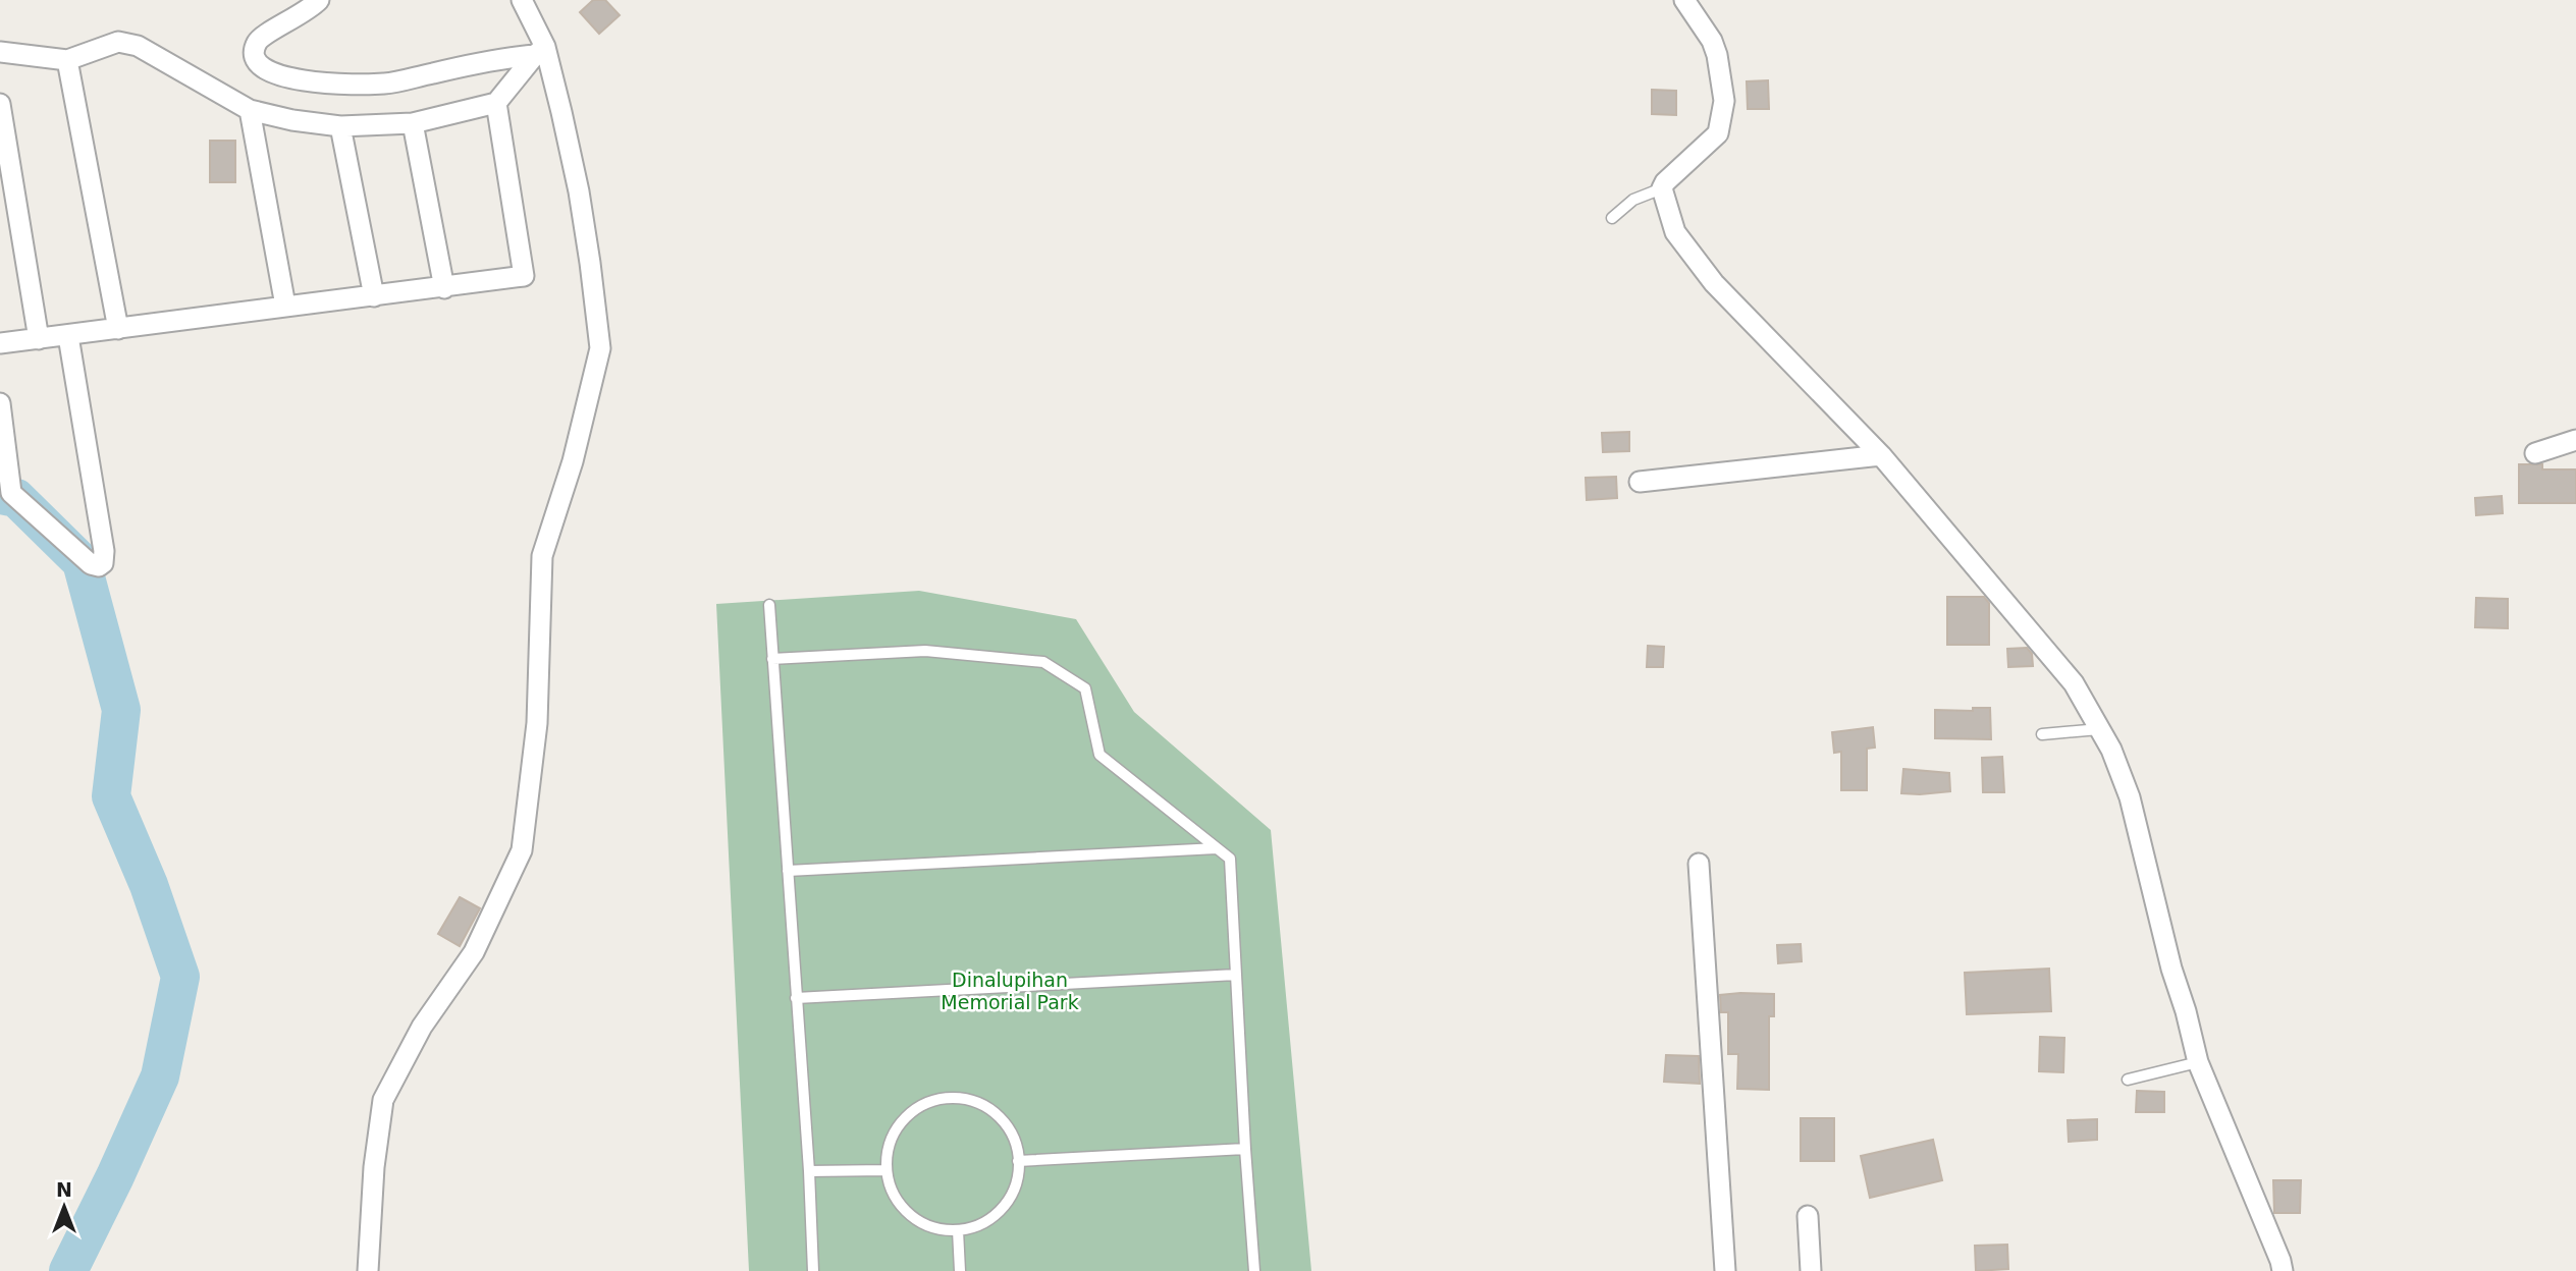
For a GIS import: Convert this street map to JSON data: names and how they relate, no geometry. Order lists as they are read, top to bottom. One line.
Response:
{"parks":["Dinalupihan Memorial Park"],"north":"top"}
